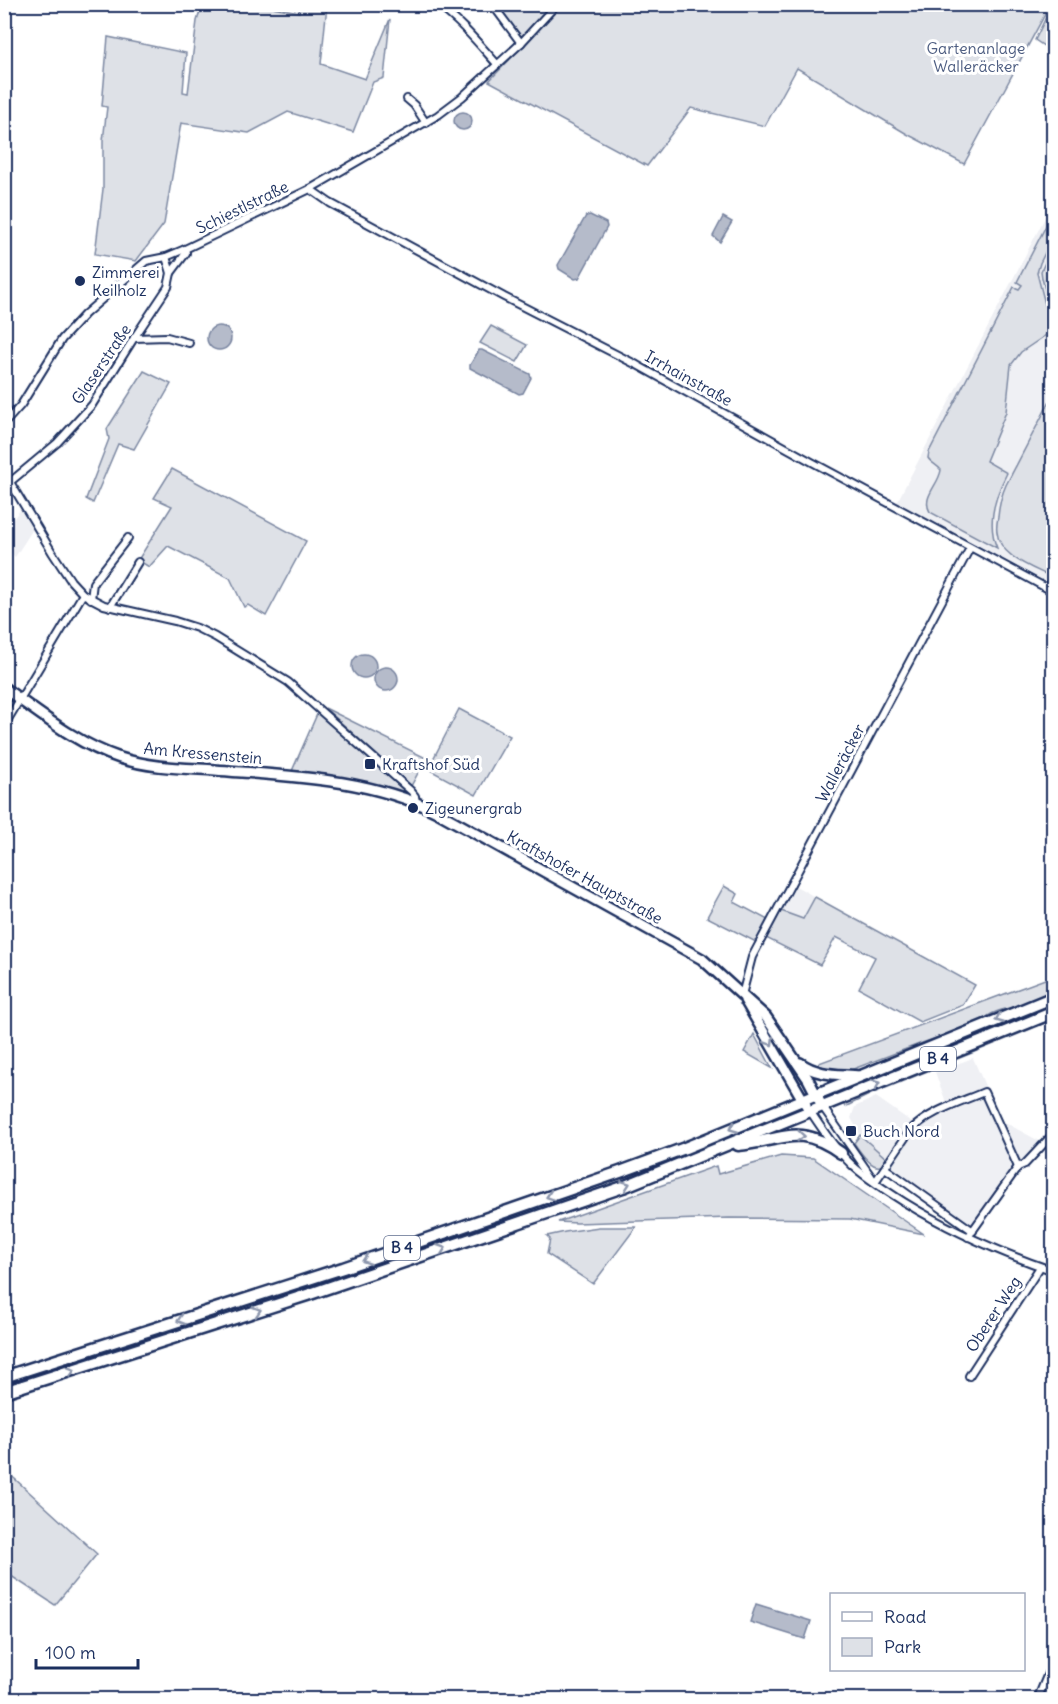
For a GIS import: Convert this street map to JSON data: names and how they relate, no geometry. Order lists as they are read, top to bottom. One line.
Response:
{"streets":{"main road":["B 4"],"street":["Schiestlstraße","Glaserstraße","Irrhainstraße","Am Kressenstein","Walleräcker","Kraftshofer Hauptstraße","Oberer Weg"]},"crossings":[["Schiestlstraße","Glaserstraße"],["Schiestlstraße","Irrhainstraße"],["Glaserstraße","Kraftshofer Hauptstraße"],["Irrhainstraße","Walleräcker"],["Am Kressenstein","Kraftshofer Hauptstraße"],["Walleräcker","Kraftshofer Hauptstraße"],["Kraftshofer Hauptstraße","B 4"]],"parks":["Gartenanlage Walleräcker"],"places":{"other":["Zimmerei Keilholz","Zigeunergrab"],"transit":["Kraftshof Süd","Buch Nord"]},"legend":["Road","Park"],"scale_bar":"100 m"}
